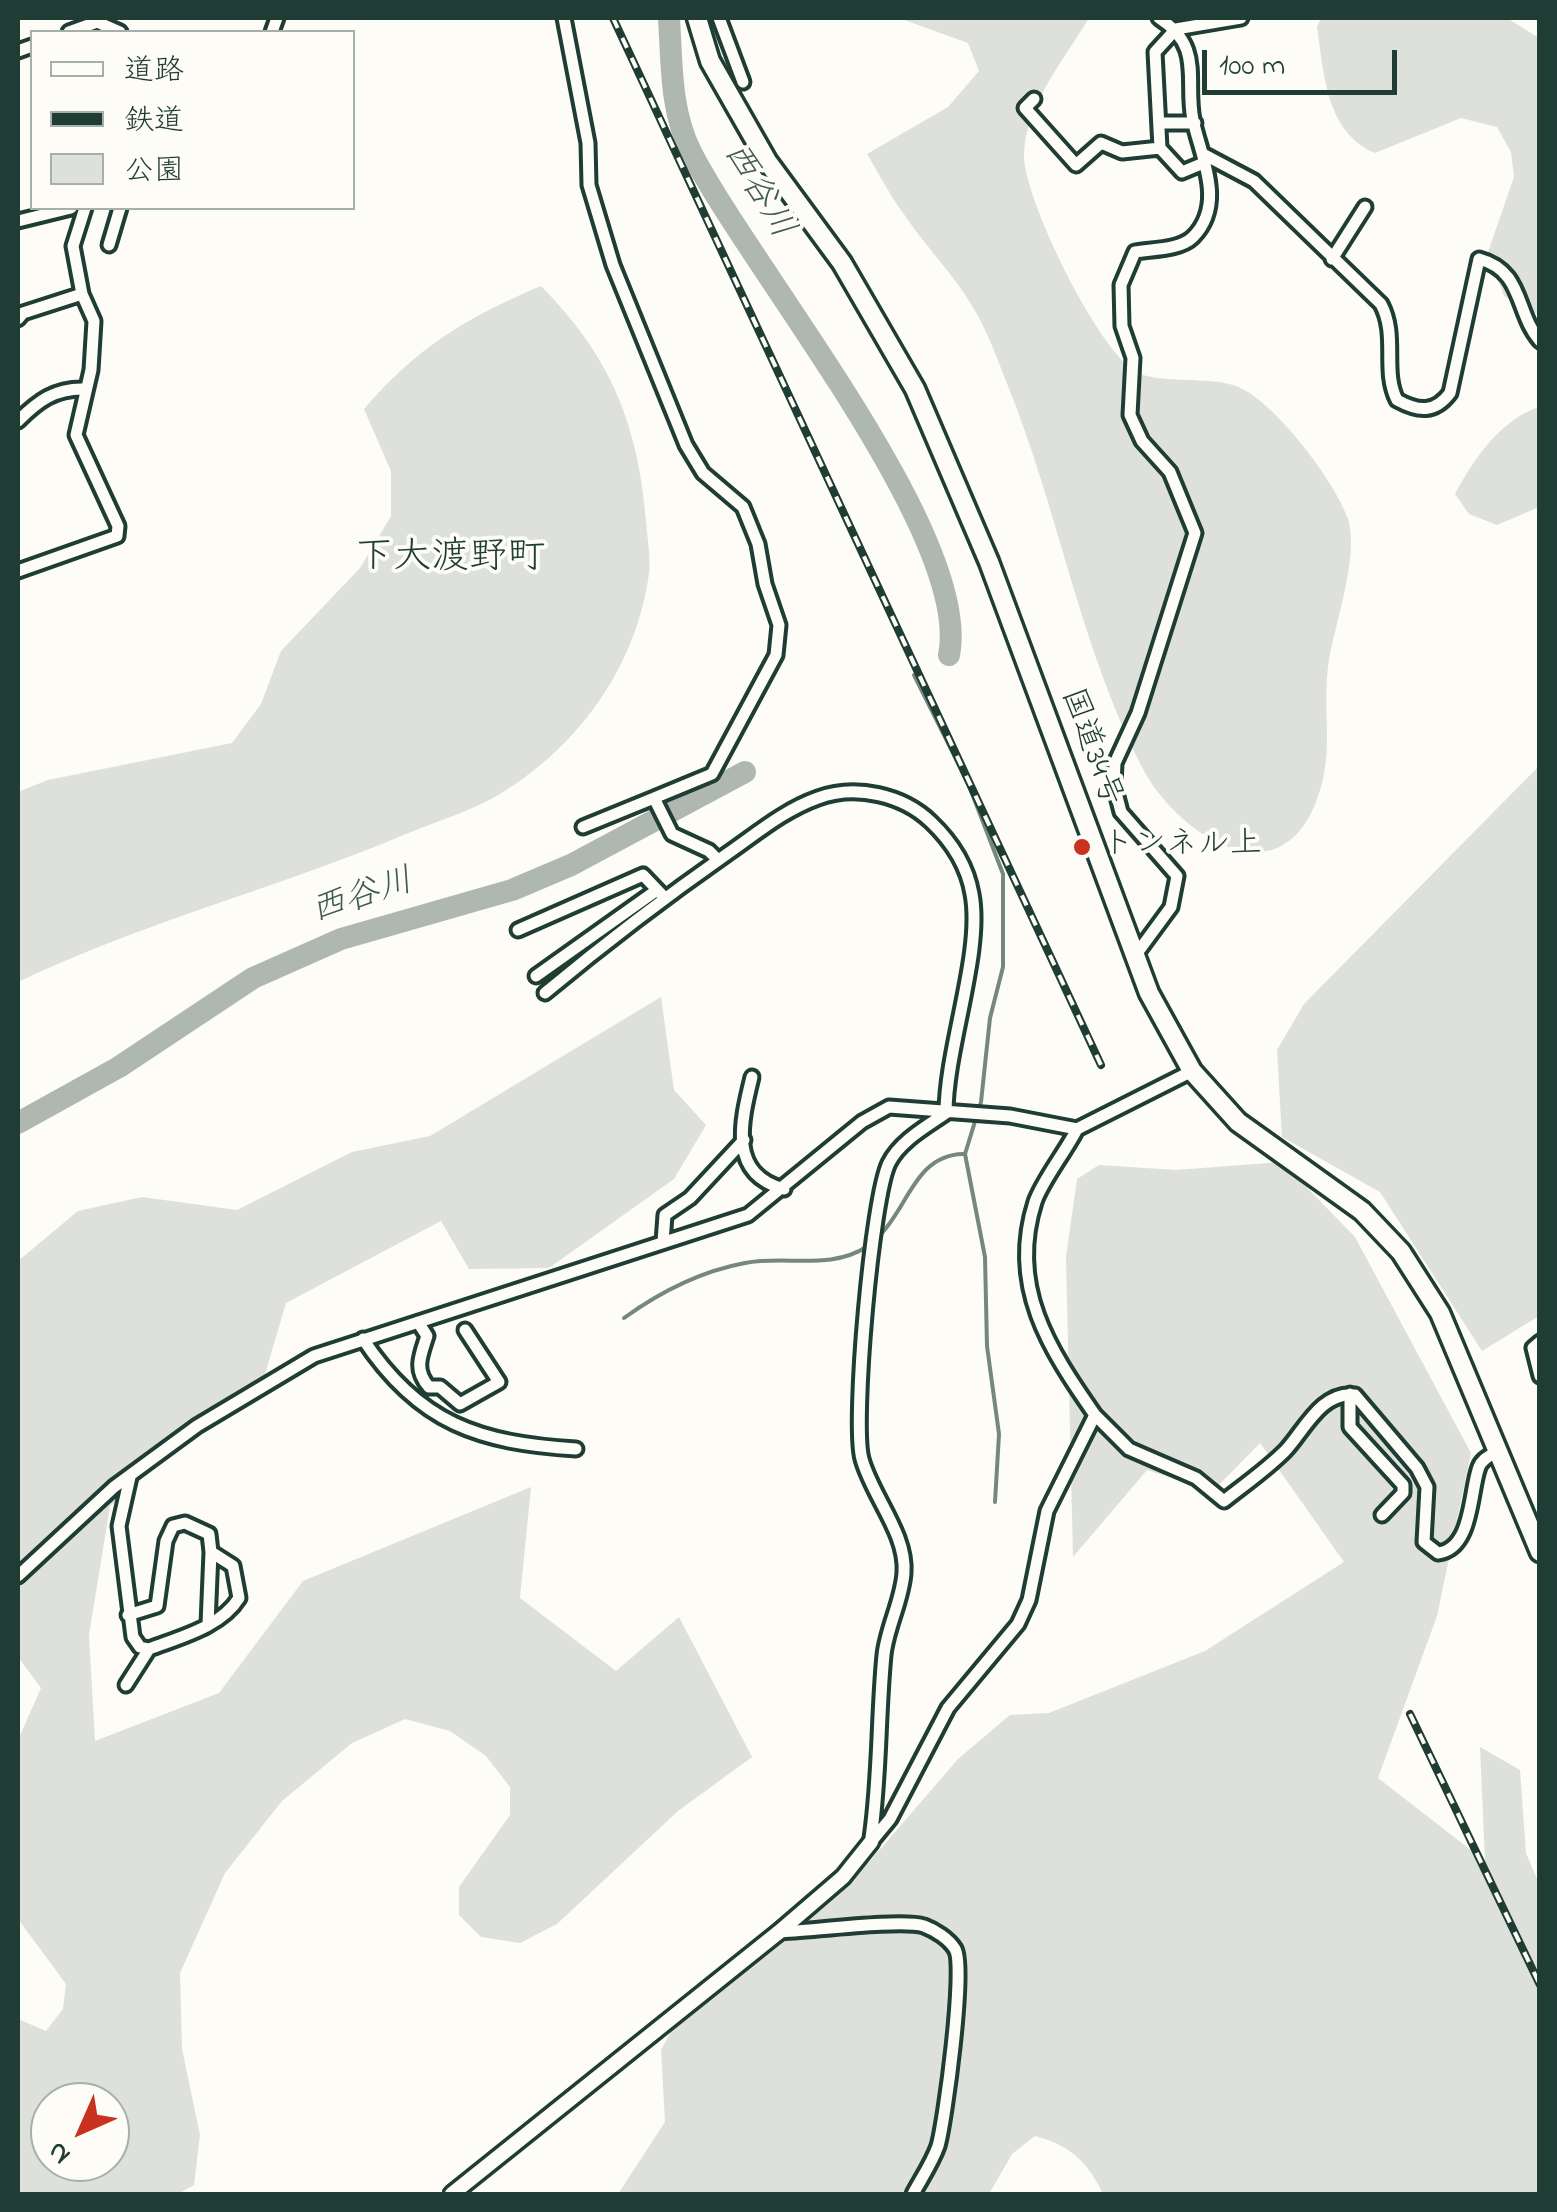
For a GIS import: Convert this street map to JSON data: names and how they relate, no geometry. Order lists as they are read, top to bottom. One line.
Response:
{"streets":{"highway":["国道34号"]},"districts":["下大渡野町"],"water":["西谷川"],"places":["トンネル上"],"legend":["道路","鉄道","公園"],"scale_bar":"100 m","north":"bottom left"}
